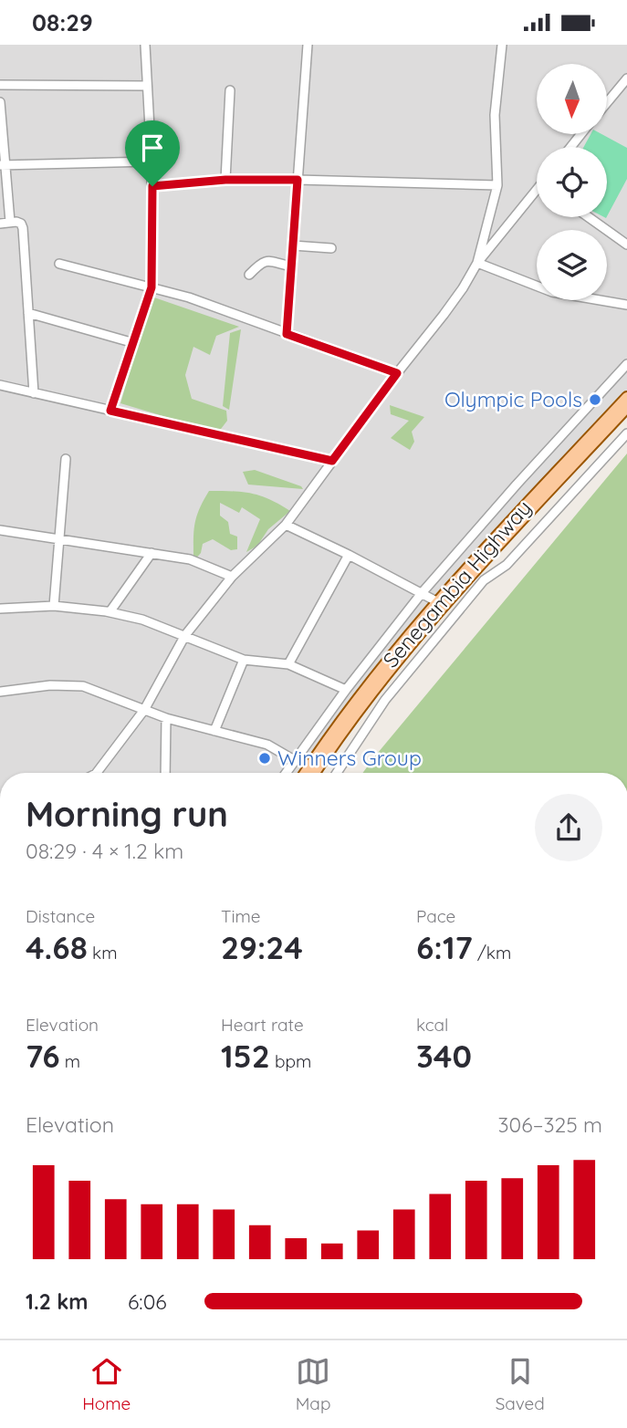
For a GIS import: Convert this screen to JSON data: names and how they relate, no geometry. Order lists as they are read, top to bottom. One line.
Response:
{"streets":{"main road":["Senegambia Highway"]},"places":["Olympic Pools","Winners Group"],"north":"bottom","page":{"status":"08:29","heading":["Morning run","08:29 · 4 × 1.2 km"],"stats":[["Distance","4.68 km"],["Time","29:24"],["Pace","6:17 /km"],["Elevation","76 m"],["Heart rate","152 bpm"],["kcal","340"]],"chart":["Elevation","306–325 m"],"list":[{"name":"1.2 km","note":"6:06"}],"tabs":["Home","Map","Saved"]}}
